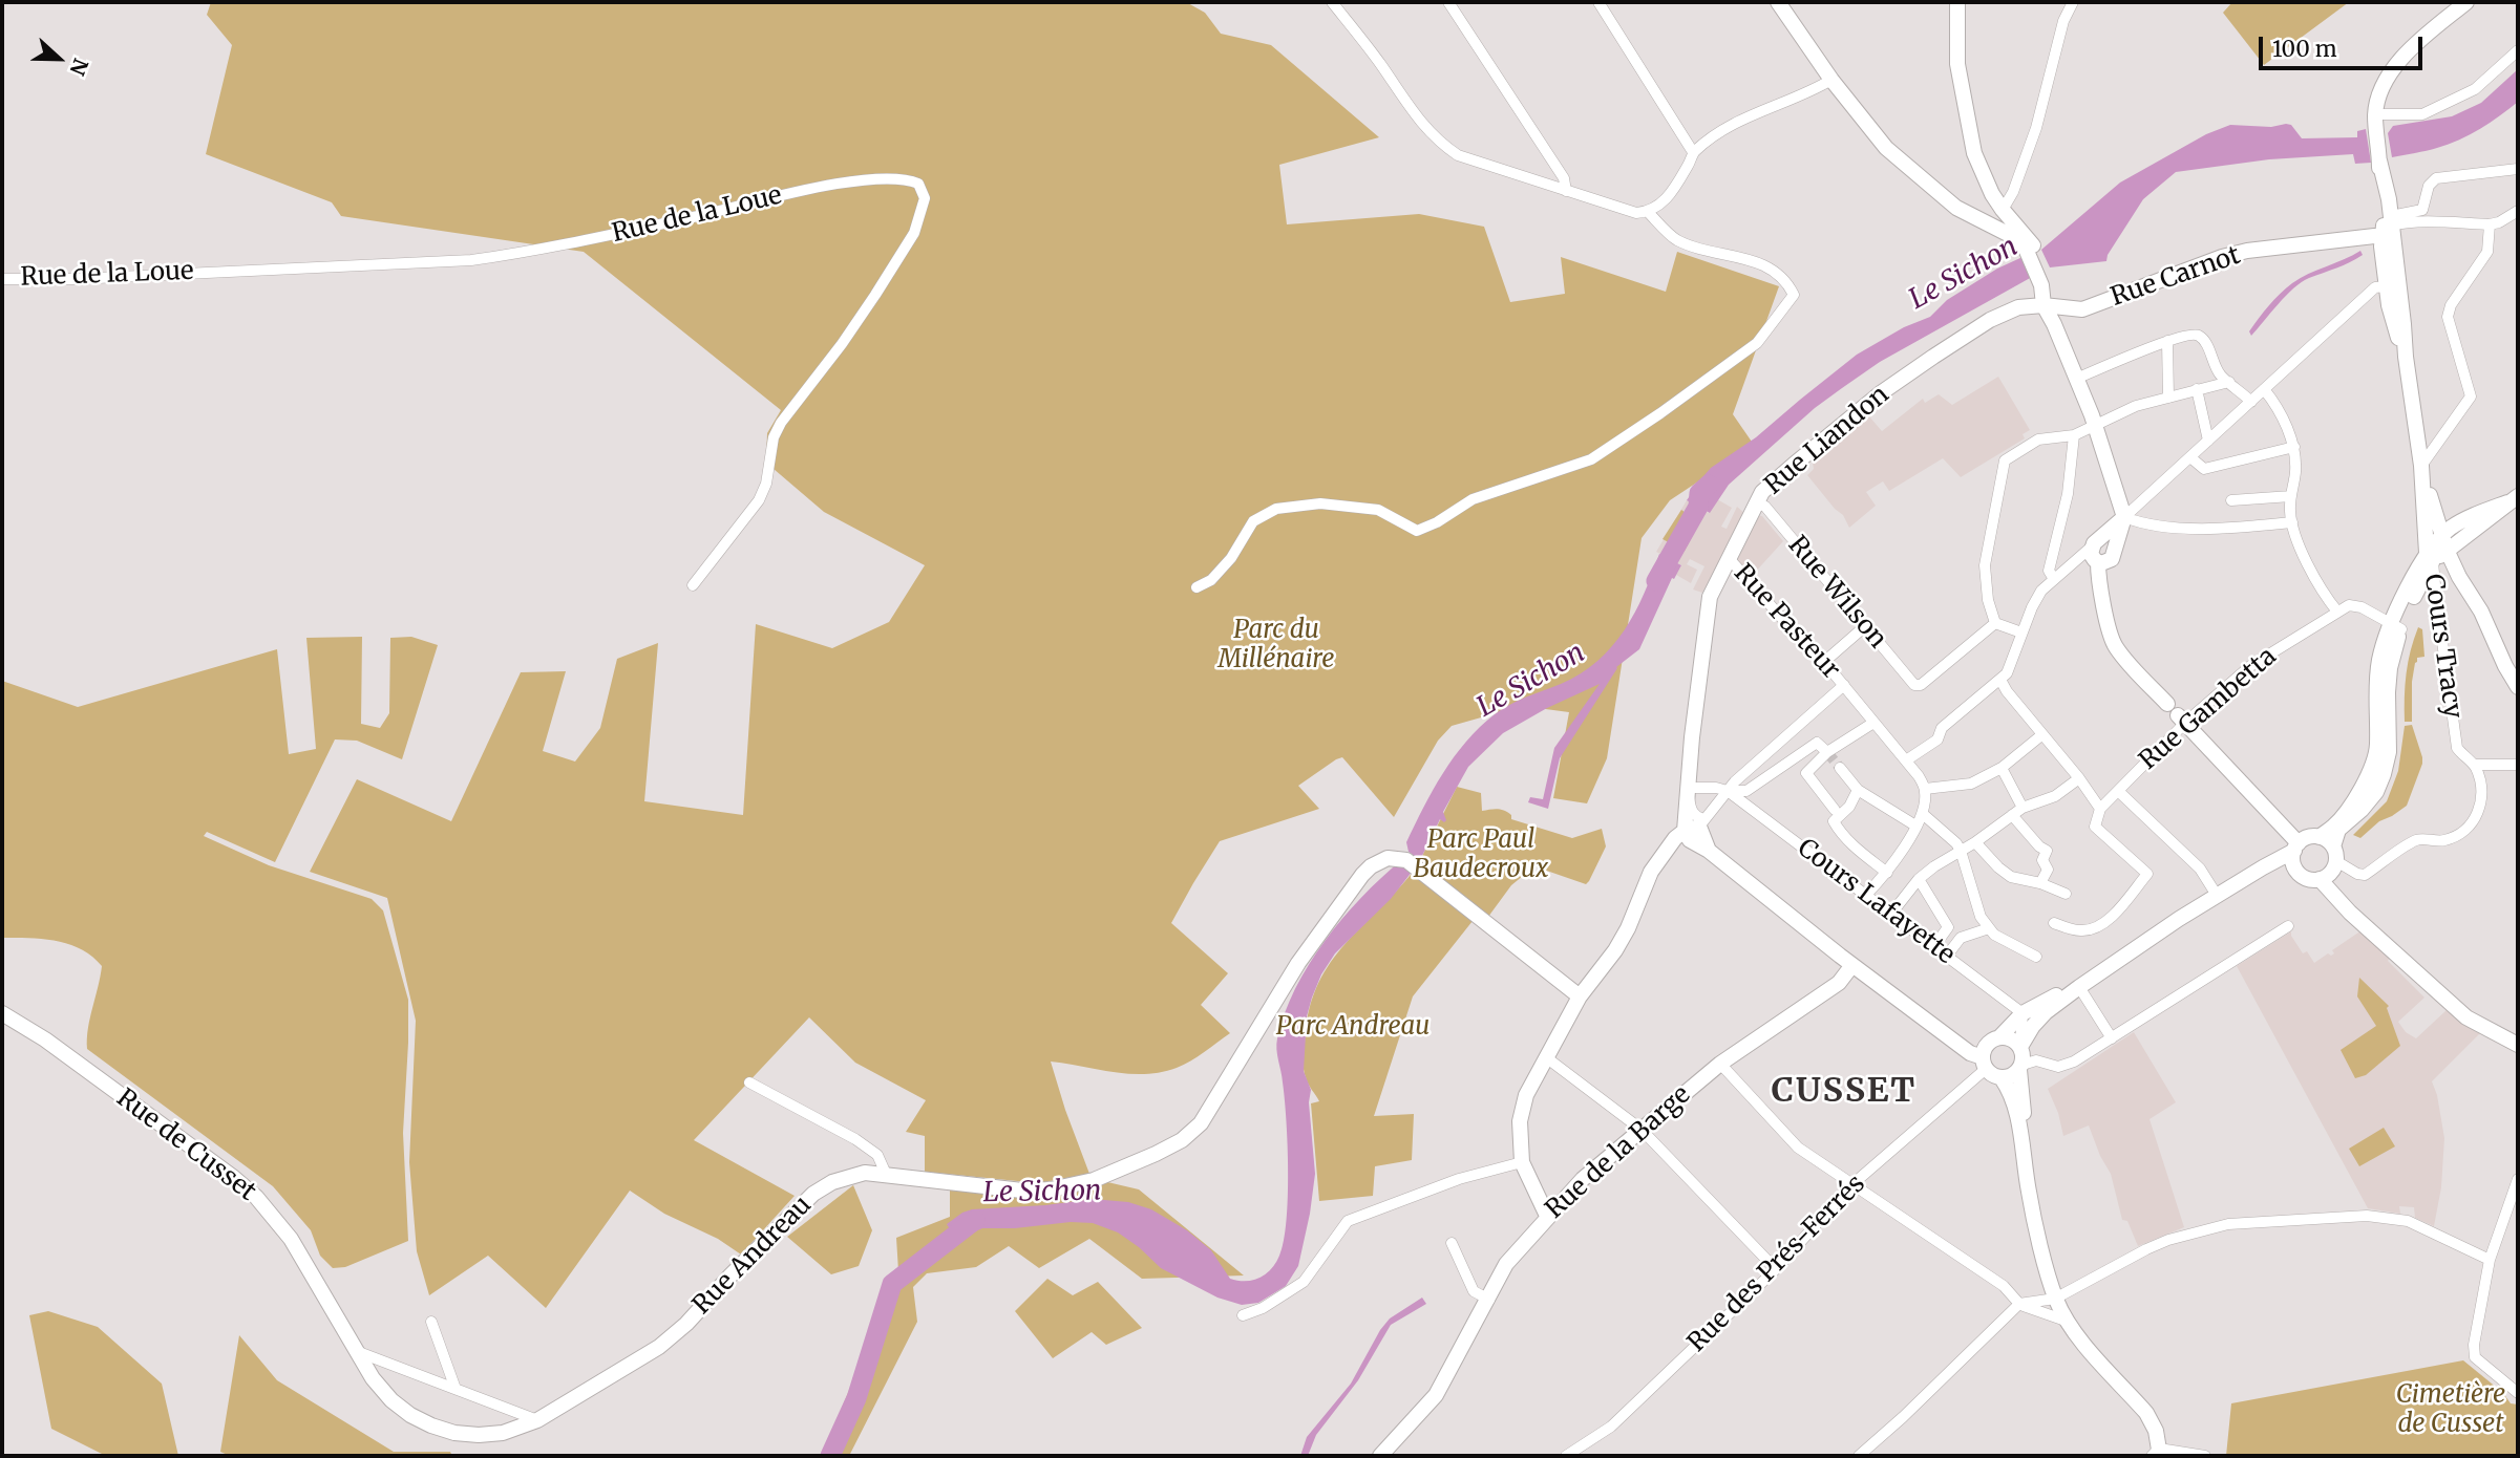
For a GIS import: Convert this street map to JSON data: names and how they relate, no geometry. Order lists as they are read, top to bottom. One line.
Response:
{"streets":{"main road":["Rue Carnot","Rue Liandon","Cours Tracy","Rue de Cusset","Rue de la Barge","Rue Andreau"],"street":["Rue de la Loue","Rue Wilson","Rue Pasteur","Rue Gambetta","Cours Lafayette","Rue des Prés-Ferrés"]},"crossings":[["Rue Carnot","Rue Liandon"],["Rue Liandon","Rue Wilson"],["Rue Liandon","Rue Pasteur"],["Rue de Cusset","Rue Andreau"]],"districts":["CUSSET"],"water":["Le Sichon"],"parks":["Parc du Millénaire","Parc Paul Baudecroux","Parc Andreau","Cimetière de Cusset"],"scale_bar":"100 m","north":"right"}
